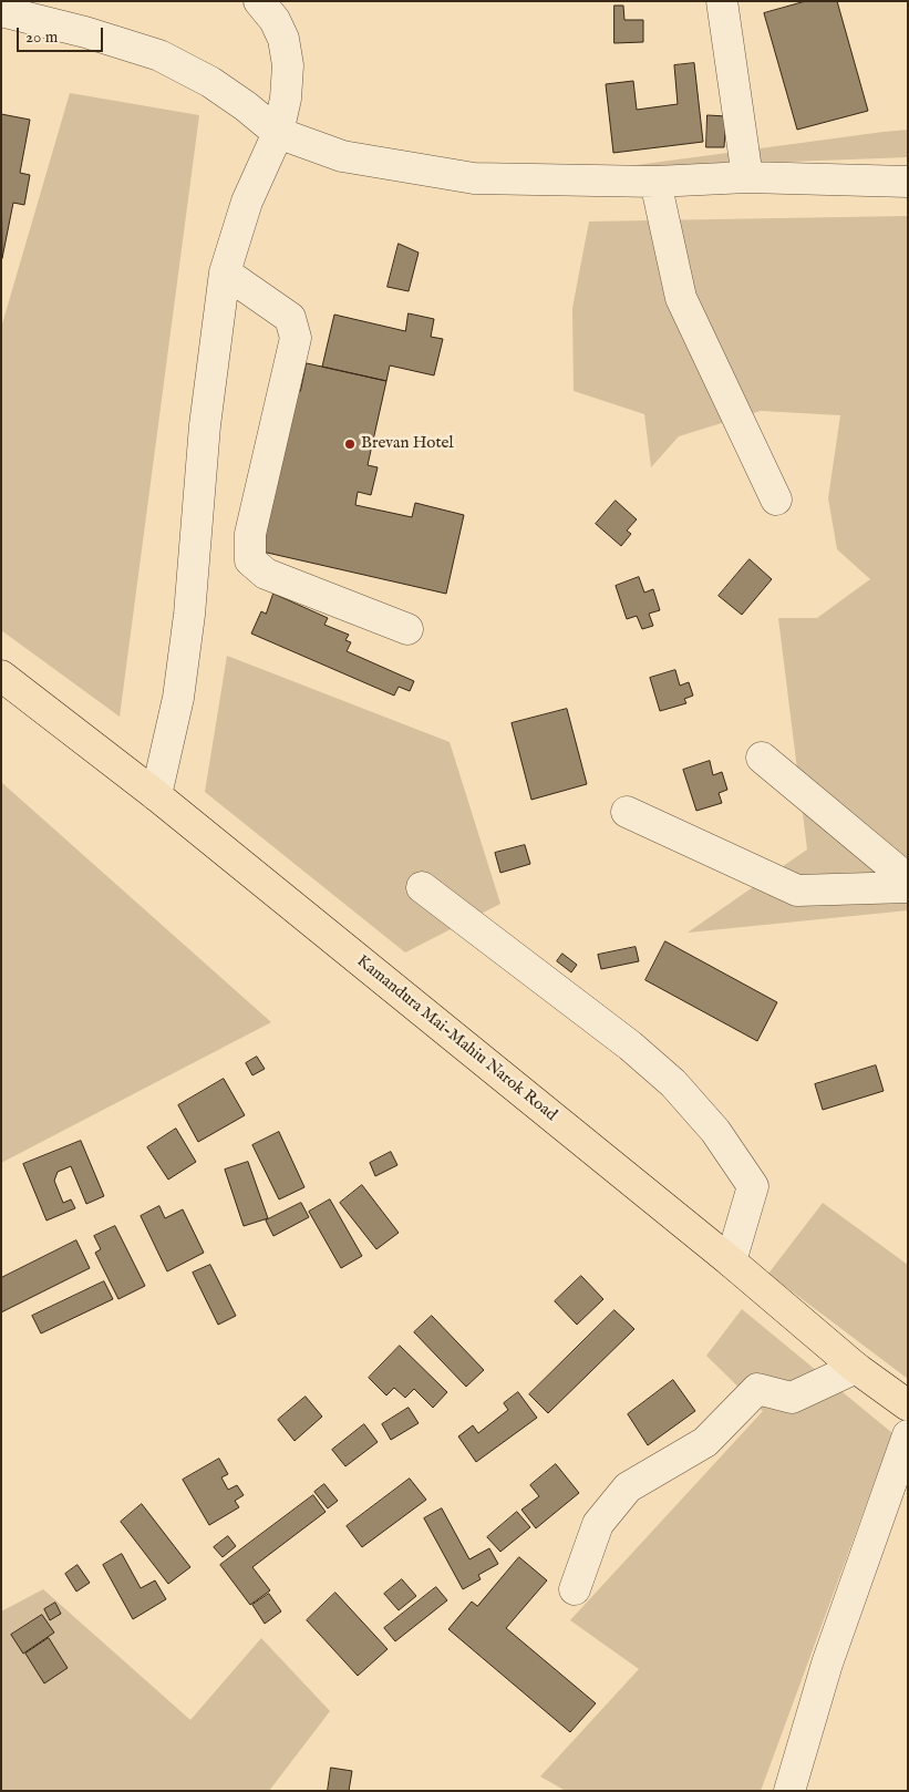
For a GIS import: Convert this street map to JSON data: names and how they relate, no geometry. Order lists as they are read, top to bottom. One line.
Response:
{"streets":{"highway":["Kamandura Mai-Mahiu Narok Road"]},"places":["Brevan Hotel"],"scale_bar":"20 m"}
